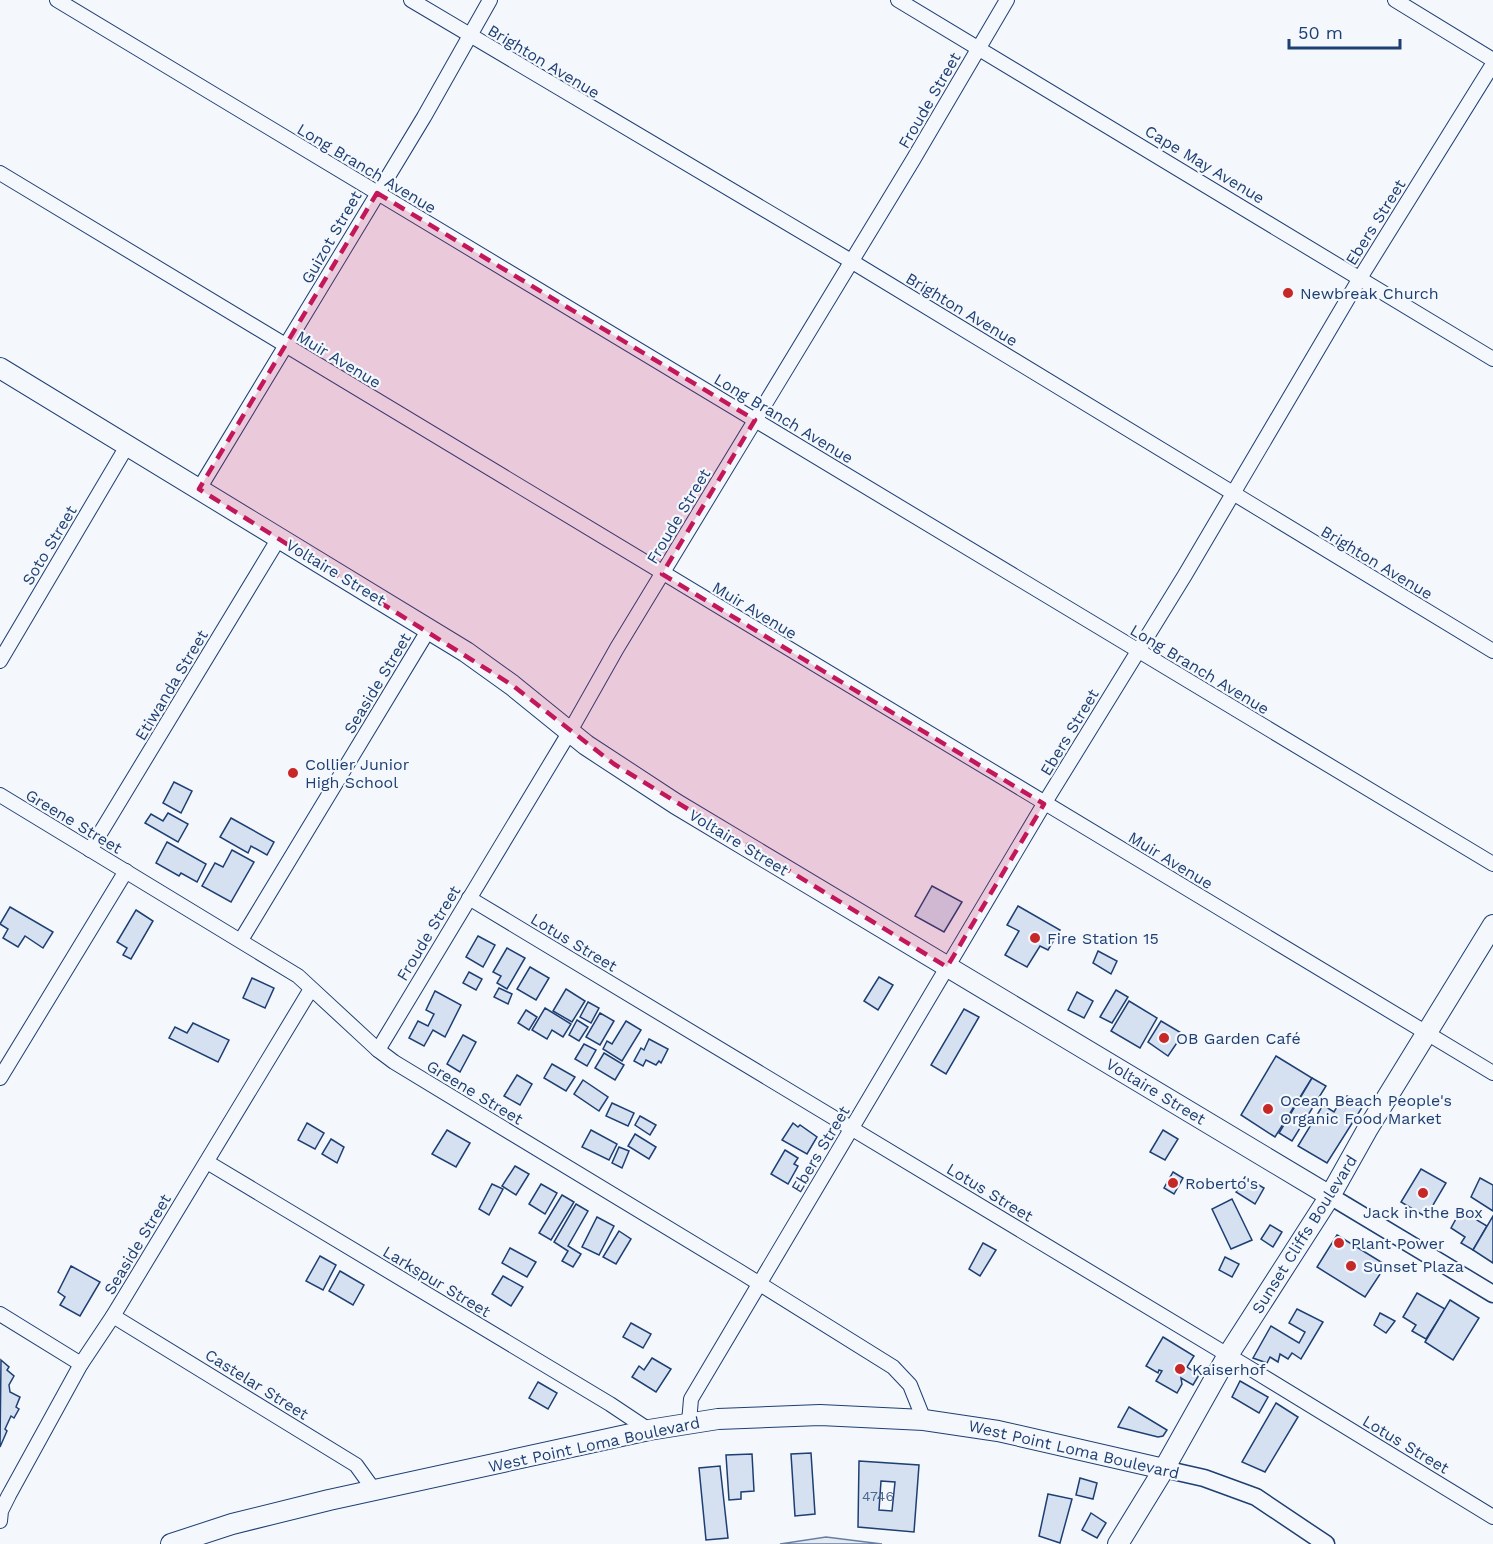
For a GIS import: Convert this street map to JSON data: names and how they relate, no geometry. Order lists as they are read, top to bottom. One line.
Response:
{"streets":{"main road":["Voltaire Street","Sunset Cliffs Boulevard","West Point Loma Boulevard"],"street":["Brighton Avenue","Froude Street","Cape May Avenue","Long Branch Avenue","Ebers Street","Guizot Street","Muir Avenue","Soto Street","Seaside Street","Etiwanda Street","Greene Street","Lotus Street","Larkspur Street","Castelar Street"]},"crossings":[["Brighton Avenue","Froude Street"],["Brighton Avenue","Ebers Street"],["Brighton Avenue","Guizot Street"],["Froude Street","Cape May Avenue"],["Froude Street","Long Branch Avenue"],["Froude Street","Muir Avenue"],["Froude Street","Voltaire Street"],["Froude Street","Greene Street"],["Froude Street","Lotus Street"],["Cape May Avenue","Ebers Street"],["Long Branch Avenue","Ebers Street"],["Long Branch Avenue","Guizot Street"],["Ebers Street","Muir Avenue"],["Ebers Street","Voltaire Street"],["Ebers Street","Greene Street"],["Ebers Street","Lotus Street"],["Ebers Street","West Point Loma Boulevard"],["Guizot Street","Muir Avenue"],["Guizot Street","Voltaire Street"],["Muir Avenue","Sunset Cliffs Boulevard"],["Soto Street","Voltaire Street"],["Voltaire Street","Seaside Street"],["Voltaire Street","Etiwanda Street"],["Voltaire Street","Sunset Cliffs Boulevard"],["Seaside Street","Greene Street"],["Seaside Street","Larkspur Street"],["Seaside Street","Castelar Street"],["Etiwanda Street","Greene Street"],["Greene Street","West Point Loma Boulevard"],["Lotus Street","Sunset Cliffs Boulevard"],["Sunset Cliffs Boulevard","West Point Loma Boulevard"],["Larkspur Street","West Point Loma Boulevard"],["Castelar Street","West Point Loma Boulevard"]],"places":["Newbreak Church","Collier Junior High School","Fire Station 15","OB Garden Café","Ocean Beach People's Organic Food Market","Roberto's","Jack in the Box","Plant Power","Sunset Plaza","Kaiserhof"],"house_numbers":["4746"],"scale_bar":"50 m"}
